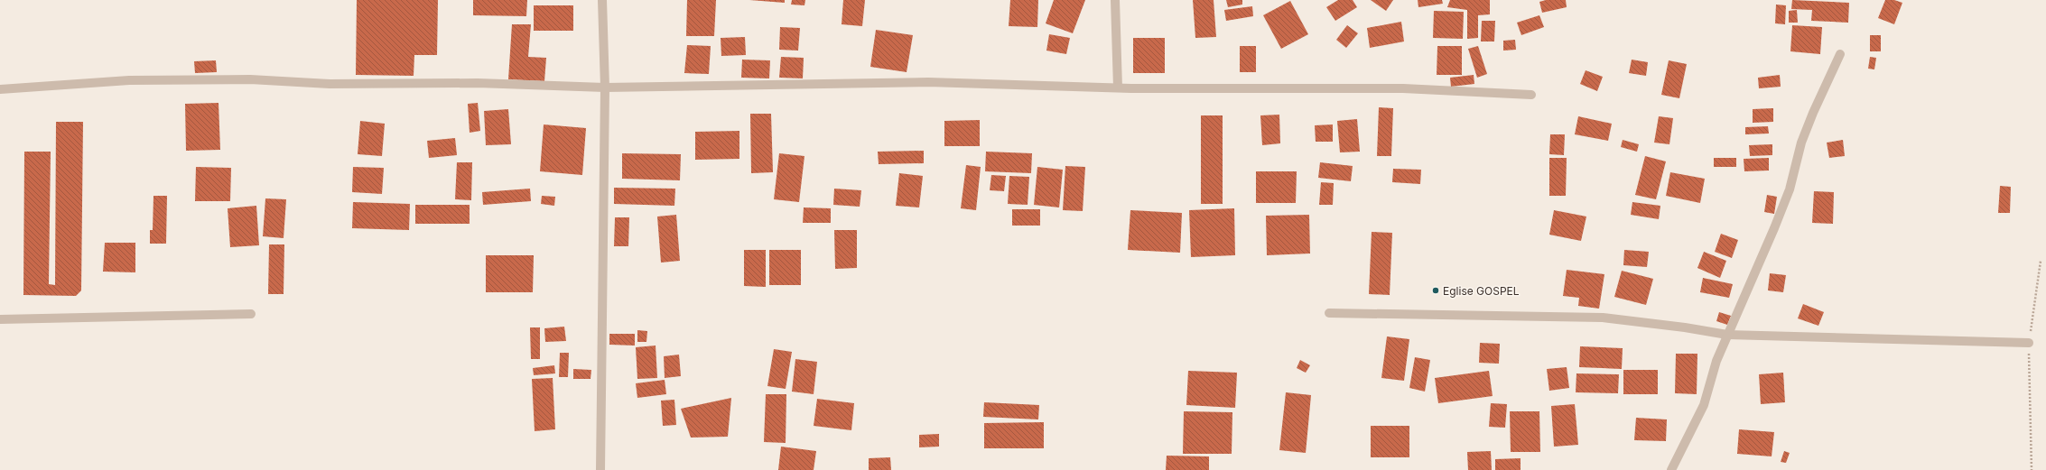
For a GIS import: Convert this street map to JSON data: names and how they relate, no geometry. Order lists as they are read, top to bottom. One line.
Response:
{"places":["Eglise GOSPEL"]}
